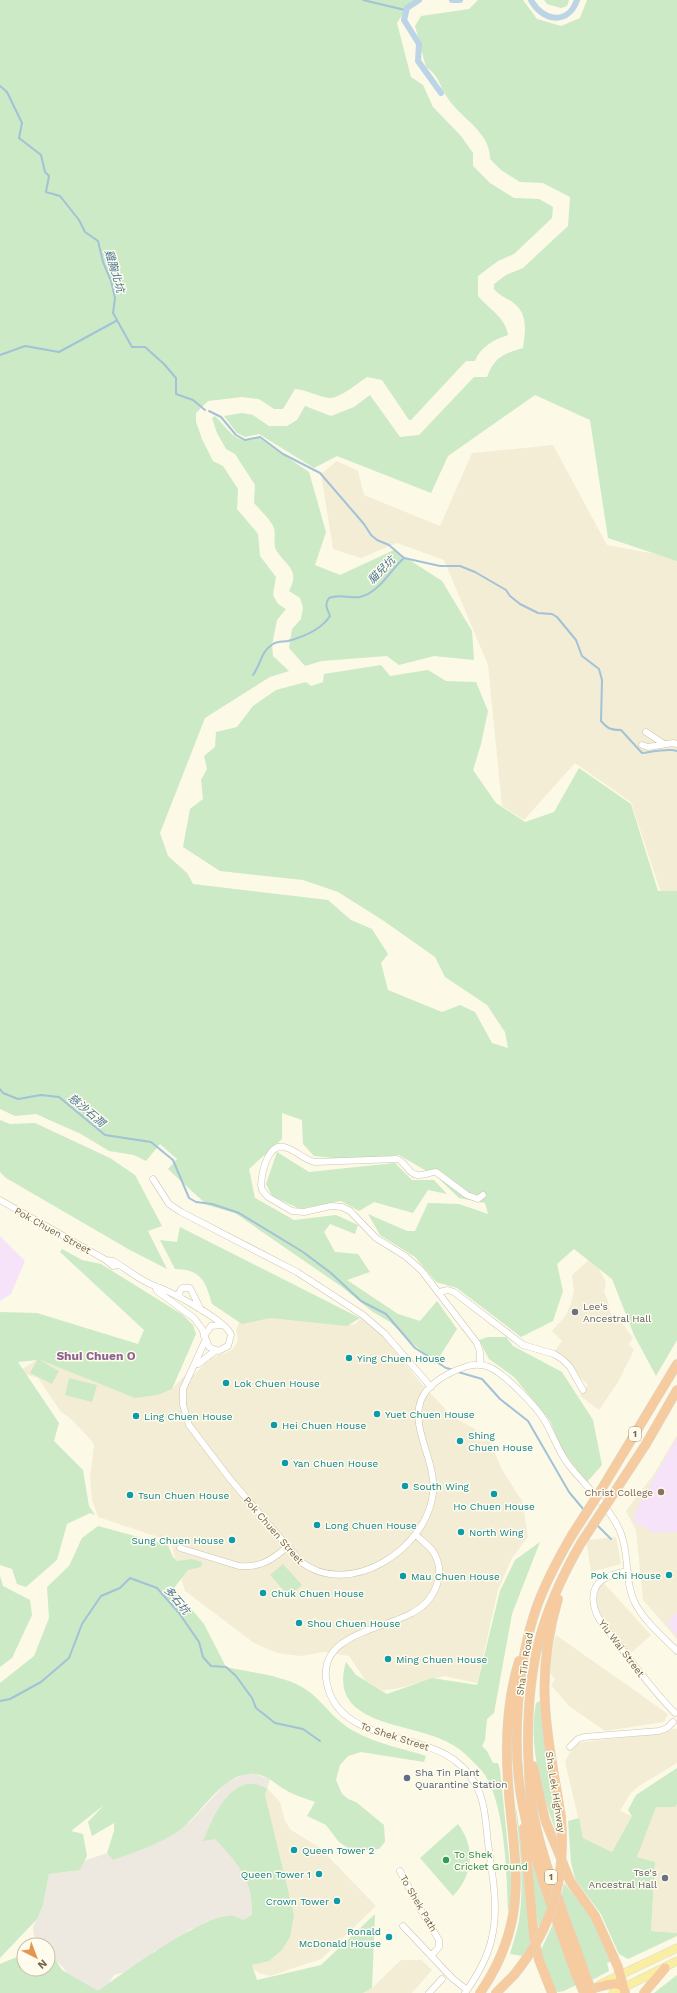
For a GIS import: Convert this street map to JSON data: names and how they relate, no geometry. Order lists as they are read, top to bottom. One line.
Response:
{"streets":{"highway":["1","Sha Tin Road","Sha Lek Highway"],"street":["Pok Chuen Street","Yiu Wai Street","To Shek Street","To Shek Path"]},"crossings":[["Pok Chuen Street","To Shek Street"],["Sha Tin Road","Sha Lek Highway"],["To Shek Street","To Shek Path"]],"districts":["Shui Chuen O"],"water":["雞胸北坑","貓兒坑","慈沙石澗","多石坑"],"places":["Lee's Ancestral Hall","Ying Chuen House","Lok Chuen House","Yuet Chuen House","Ling Chuen House","Hei Chuen House","Shing Chuen House","Yan Chuen House","South Wing","Christ College","Ho Chuen House","Tsun Chuen House","Long Chuen House","North Wing","Sung Chuen House","Pok Chi House","Mau Chuen House","Chuk Chuen House","Shou Chuen House","Ming Chuen House","Sha Tin Plant Quarantine Station","Queen Tower 2","To Shek Cricket Ground","Queen Tower 1","Tse's Ancestral Hall","Crown Tower","Ronald McDonald House"],"north":"bottom right"}
